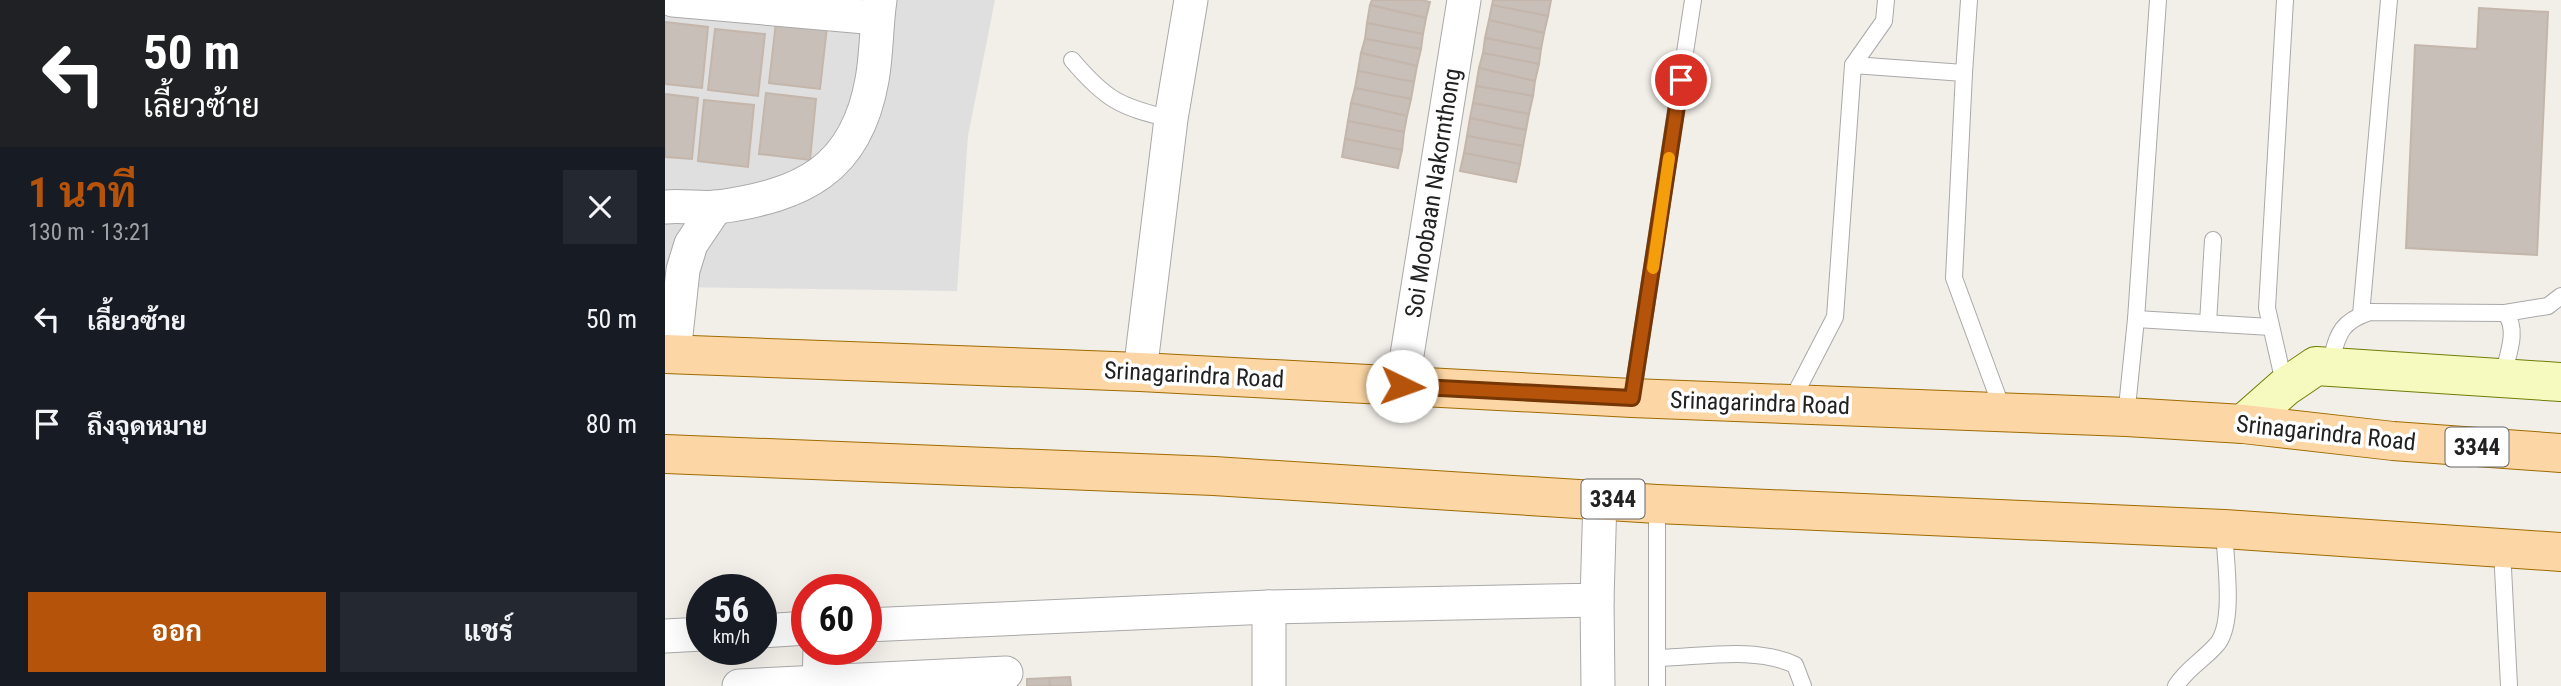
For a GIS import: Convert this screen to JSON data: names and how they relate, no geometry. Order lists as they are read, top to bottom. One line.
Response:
{"streets":{"main road":["Srinagarindra Road","3344"],"street":["Soi Moobaan Nakornthong"]},"crossings":[["Soi Moobaan Nakornthong","Srinagarindra Road"]],"page":{"turn":["50 m","เลี้ยวซ้าย"],"heading":["1 นาที","130 m · 13:21"],"list":[{"name":"เลี้ยวซ้าย","value":"50 m"},{"name":"ถึงจุดหมาย","value":"80 m"}],"speed":"56 km/h","limit":"60","buttons":["ออก","แชร์"]}}
